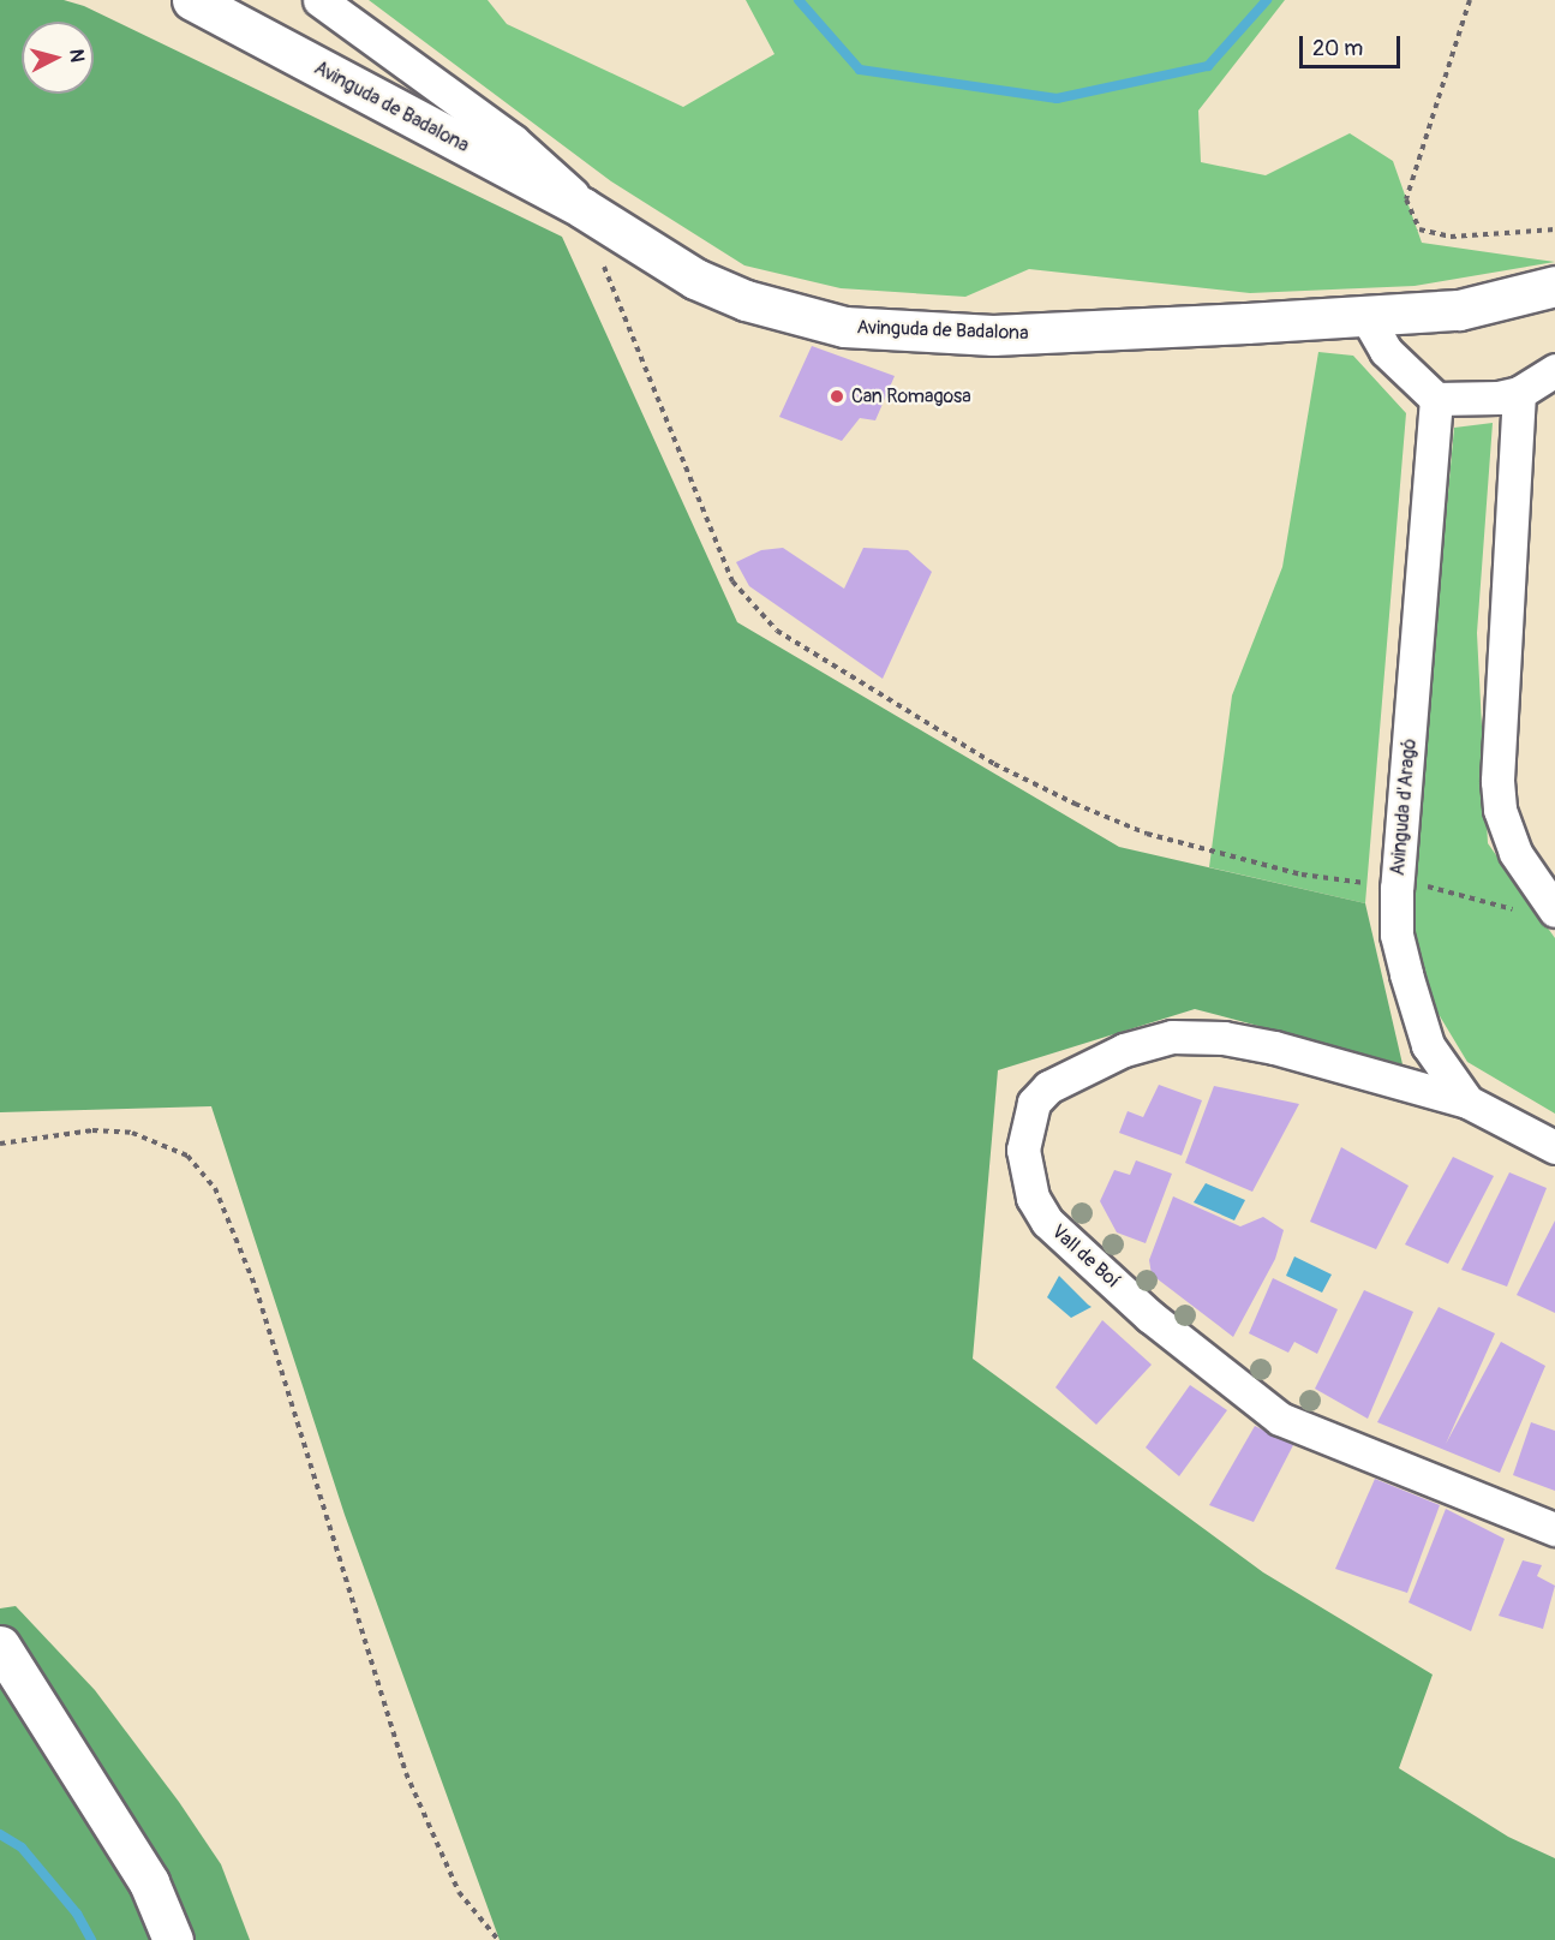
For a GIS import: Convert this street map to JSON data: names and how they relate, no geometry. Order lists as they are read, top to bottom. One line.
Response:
{"streets":{"street":["Avinguda de Badalona","Avinguda d'Aragó","Vall de Boí"]},"crossings":[["Avinguda d'Aragó","Vall de Boí"]],"places":["Can Romagosa"],"scale_bar":"20 m","north":"right"}
